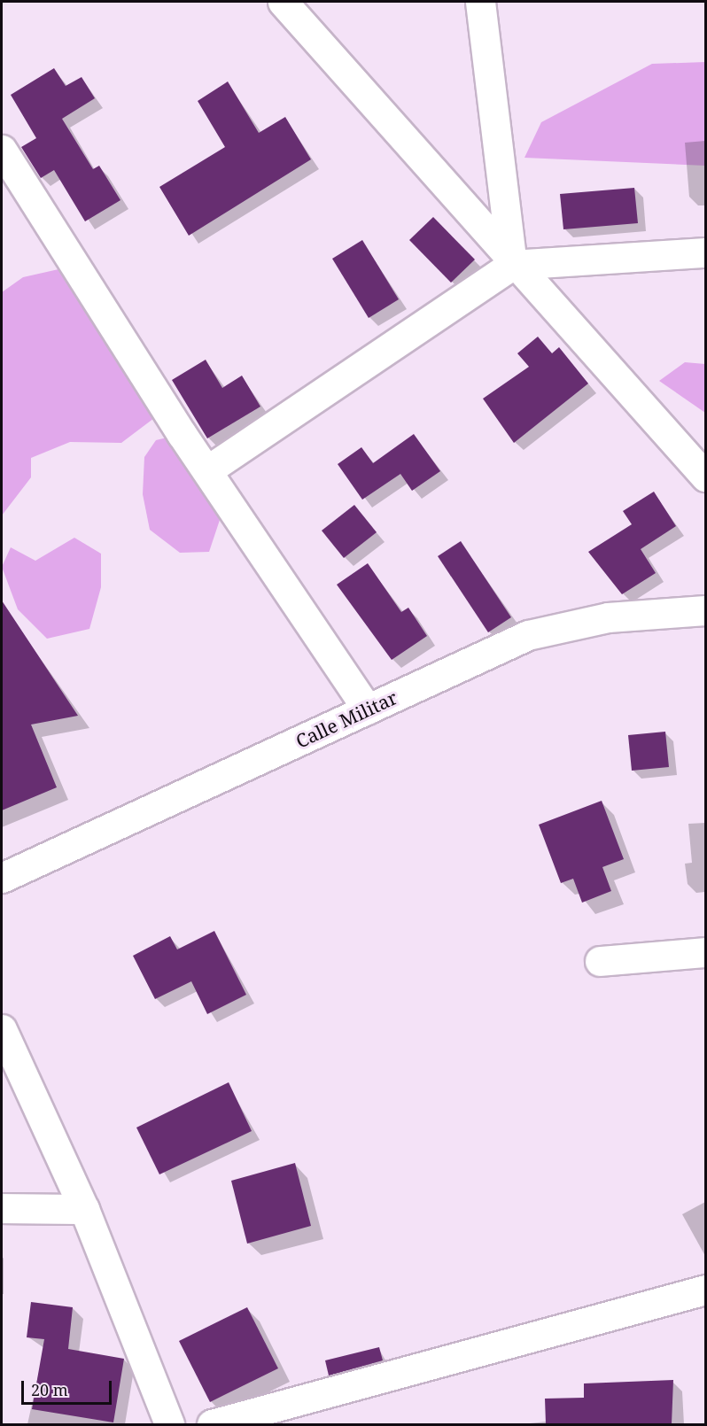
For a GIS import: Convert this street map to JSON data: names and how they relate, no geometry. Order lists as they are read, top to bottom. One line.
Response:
{"streets":{"street":["Calle Militar"]},"scale_bar":"20 m"}
